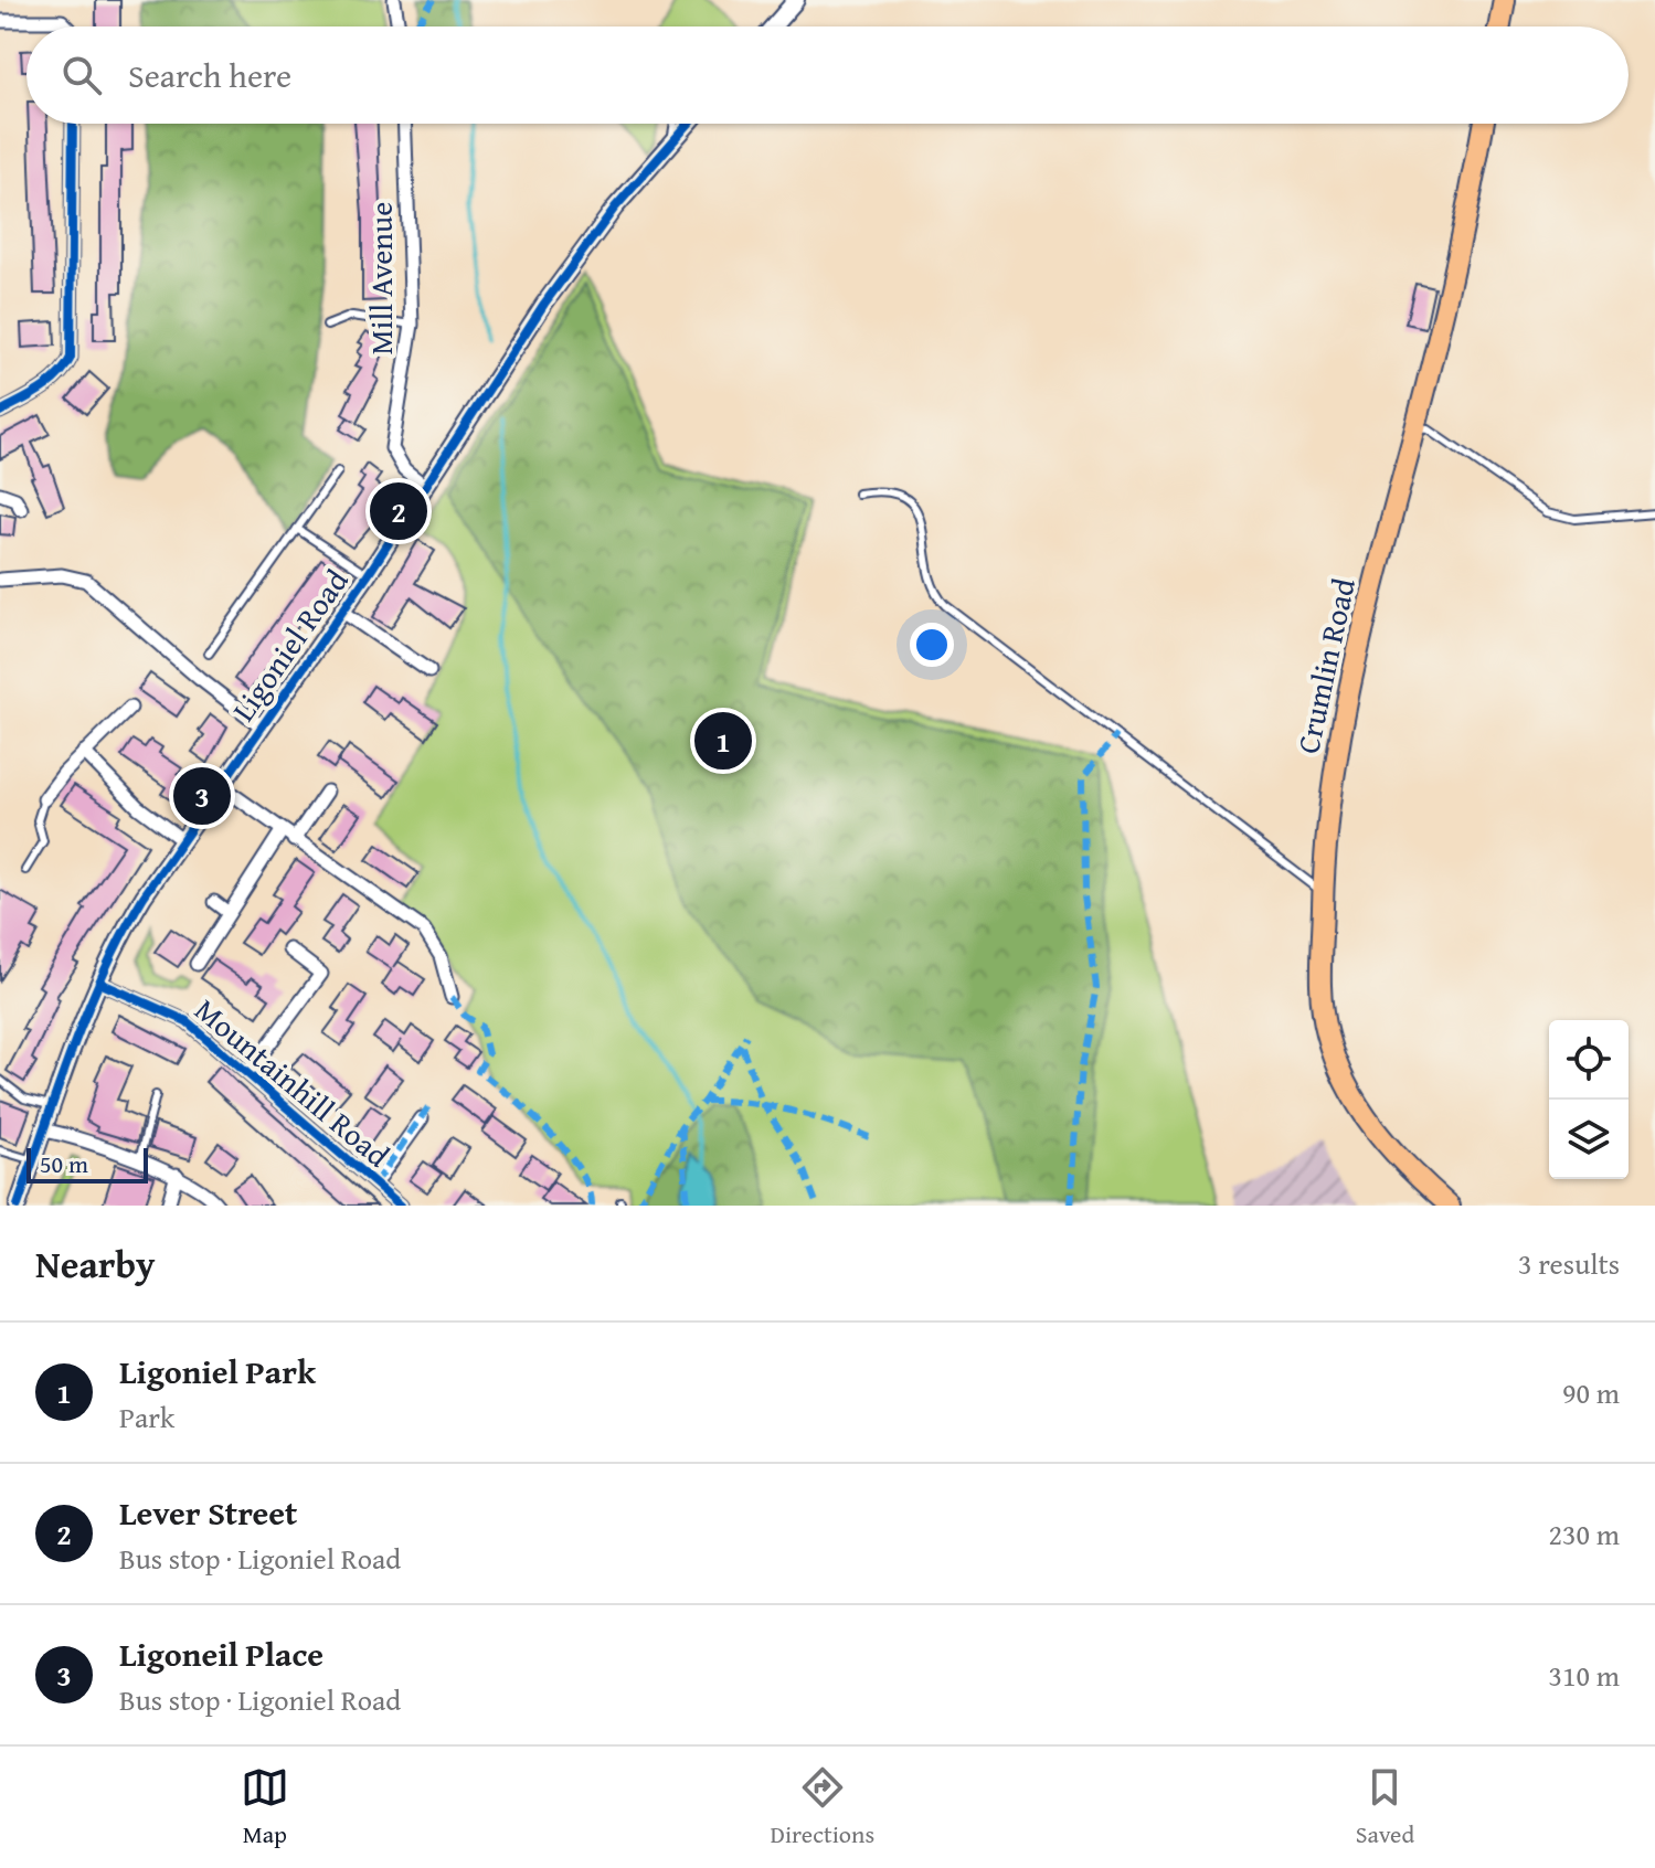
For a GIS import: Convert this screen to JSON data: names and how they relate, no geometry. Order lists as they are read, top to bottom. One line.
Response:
{"streets":{"main road":["Crumlin Road"],"street":["Mill Avenue","Ligoniel Road","Mountainhill Road"]},"crossings":[["Mill Avenue","Ligoniel Road"],["Ligoniel Road","Mountainhill Road"]],"scale_bar":"50 m","page":{"search":"Search here","pins":["2","1","3"],"scale":"50 m","heading":["Nearby","3 results"],"list":[{"mark":"1","name":"Ligoniel Park","note":"Park","value":"90 m"},{"mark":"2","name":"Lever Street","note":"Bus stop · Ligoniel Road","value":"230 m"},{"mark":"3","name":"Ligoneil Place","note":"Bus stop · Ligoniel Road","value":"310 m"}],"nav":["Map","Directions","Saved"]}}
